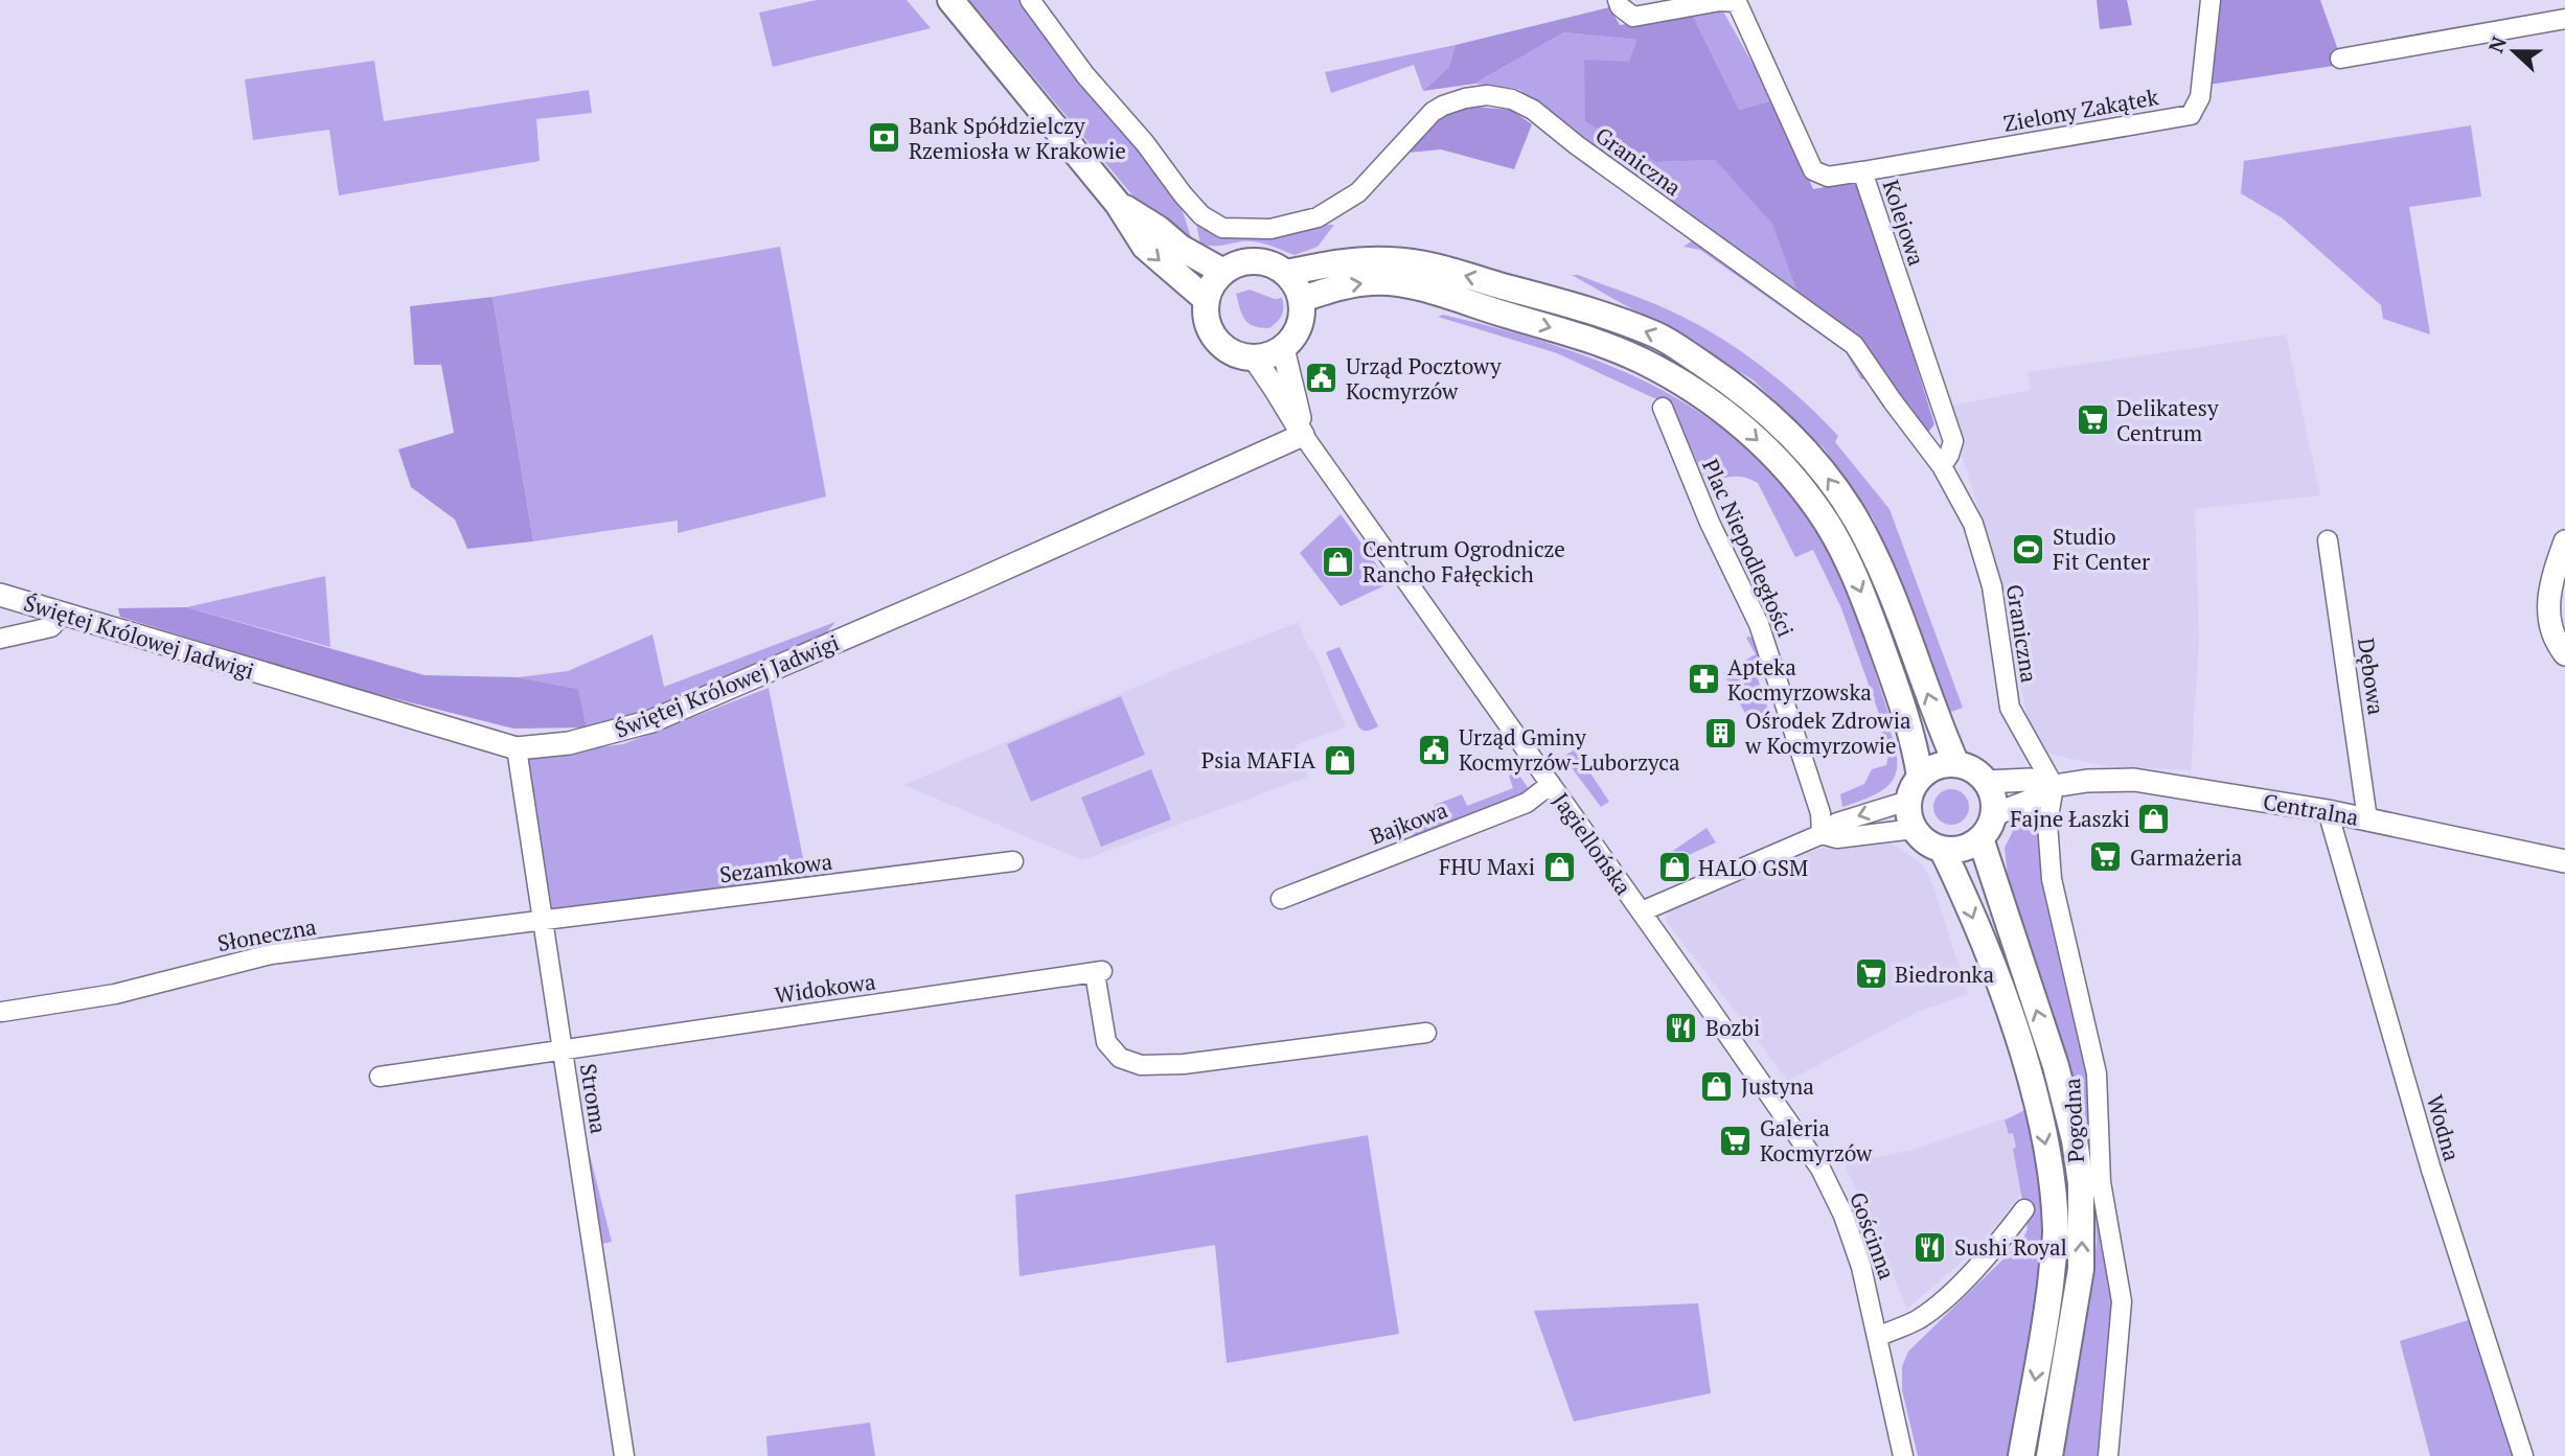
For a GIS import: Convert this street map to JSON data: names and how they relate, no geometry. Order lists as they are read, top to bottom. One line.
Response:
{"streets":{"street":["Zielony Zakątek","Graniczna","Kolejowa","Plac Niepodległości","Świętej Królowej Jadwigi","Dębowa","Centralna","Bajkowa","Jagiellońska","Sezamkowa","Słoneczna","Widokowa","Stroma","Pogodna","Wodna","Gościnna"]},"crossings":[["Zielony Zakątek","Kolejowa"],["Graniczna","Kolejowa"],["Graniczna","Centralna"],["Graniczna","Pogodna"],["Plac Niepodległości","Jagiellońska"],["Świętej Królowej Jadwigi","Jagiellońska"],["Świętej Królowej Jadwigi","Stroma"],["Dębowa","Centralna"],["Centralna","Jagiellońska"],["Centralna","Pogodna"],["Centralna","Wodna"],["Bajkowa","Jagiellońska"],["Jagiellońska","Gościnna"],["Sezamkowa","Słoneczna"],["Sezamkowa","Stroma"],["Słoneczna","Stroma"],["Widokowa","Stroma"]],"places":{"bank":["Bank Spółdzielczy Rzemiosła w Krakowie"],"public building":["Urząd Pocztowy Kocmyrzów","Urząd Gminy Kocmyrzów-Luborzyca"],"supermarket":["Delikatesy Centrum","Garmażeria","Biedronka","Galeria Kocmyrzów"],"sports":["Studio Fit Center"],"shop":["Centrum Ogrodnicze Rancho Fałęckich","Psia MAFIA","Fajne Łaszki","FHU Maxi","HALO GSM","Justyna"],"pharmacy":["Apteka Kocmyrzowska"],"building":["Ośrodek Zdrowia w Kocmyrzowie"],"restaurant":["Bozbi","Sushi Royal"]},"north":"left"}
